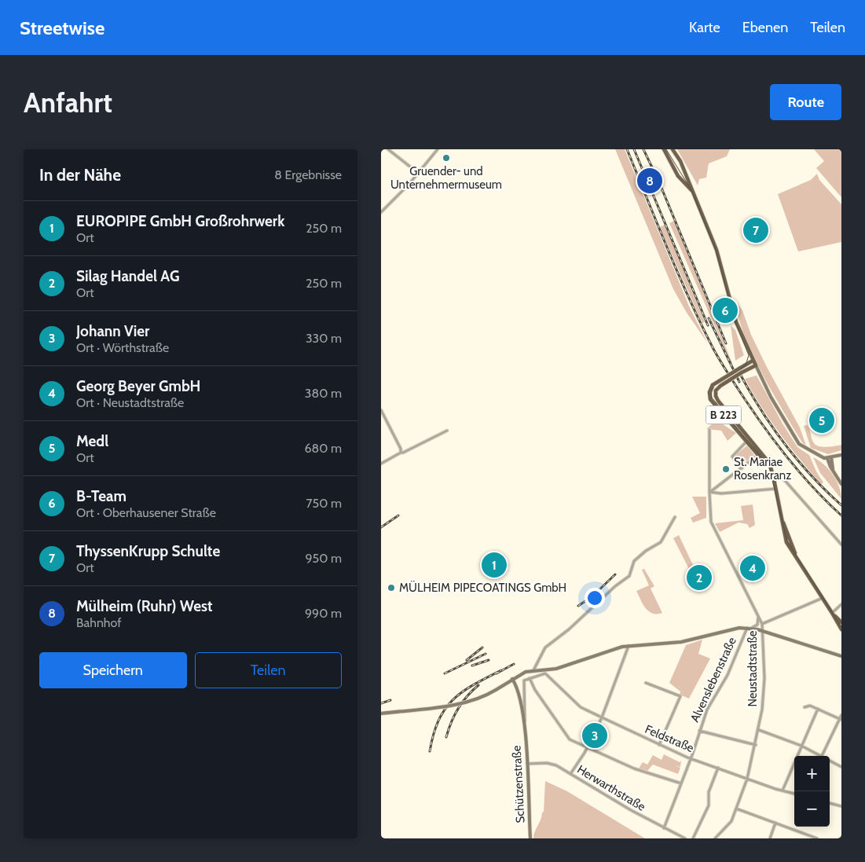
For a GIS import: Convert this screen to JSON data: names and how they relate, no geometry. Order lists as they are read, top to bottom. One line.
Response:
{"streets":{"main road":["B 223"],"street":["Neustadtstraße","Alvenslebenstraße","Feldstraße","Schützenstraße","Herwarthstraße"]},"crossings":[["Neustadtstraße","Feldstraße"],["Alvenslebenstraße","Feldstraße"],["Alvenslebenstraße","Herwarthstraße"],["Feldstraße","Schützenstraße"],["Schützenstraße","Herwarthstraße"]],"places":["Gruender- und Unternehmermuseum","St. Mariae Rosenkranz","MÜLHEIM PIPECOATINGS GmbH"],"page":{"header":"Streetwise","nav":["Karte","Ebenen","Teilen"],"buttons":["Route",["Speichern","Teilen"]],"title":"Anfahrt","heading":["In der Nähe","8 Ergebnisse"],"pins":["8","7","6","5","1","4","2","3"],"list":[{"mark":"1","name":"EUROPIPE GmbH Großrohrwerk","note":"Ort","value":"250 m"},{"mark":"2","name":"Silag Handel AG","note":"Ort","value":"250 m"},{"mark":"3","name":"Johann Vier","note":"Ort · Wörthstraße","value":"330 m"},{"mark":"4","name":"Georg Beyer GmbH","note":"Ort · Neustadtstraße","value":"380 m"},{"mark":"5","name":"Medl","note":"Ort","value":"680 m"},{"mark":"6","name":"B-Team","note":"Ort · Oberhausener Straße","value":"750 m"},{"mark":"7","name":"ThyssenKrupp Schulte","note":"Ort","value":"950 m"},{"mark":"8","name":"Mülheim (Ruhr) West","note":"Bahnhof","value":"990 m"}],"map_buttons":["+","−"]}}
